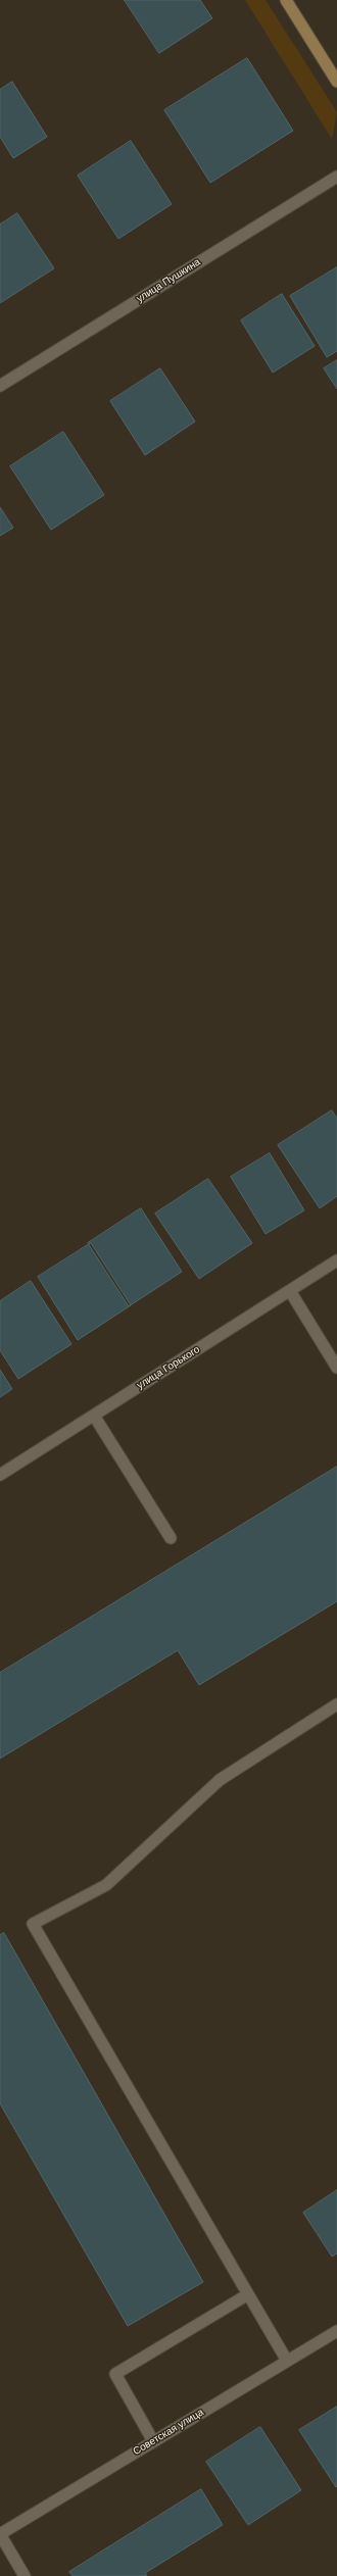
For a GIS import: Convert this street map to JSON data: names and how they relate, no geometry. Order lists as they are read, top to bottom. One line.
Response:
{"streets":{"street":["улица Пушкина","улица Горького","Советская улица"]}}
